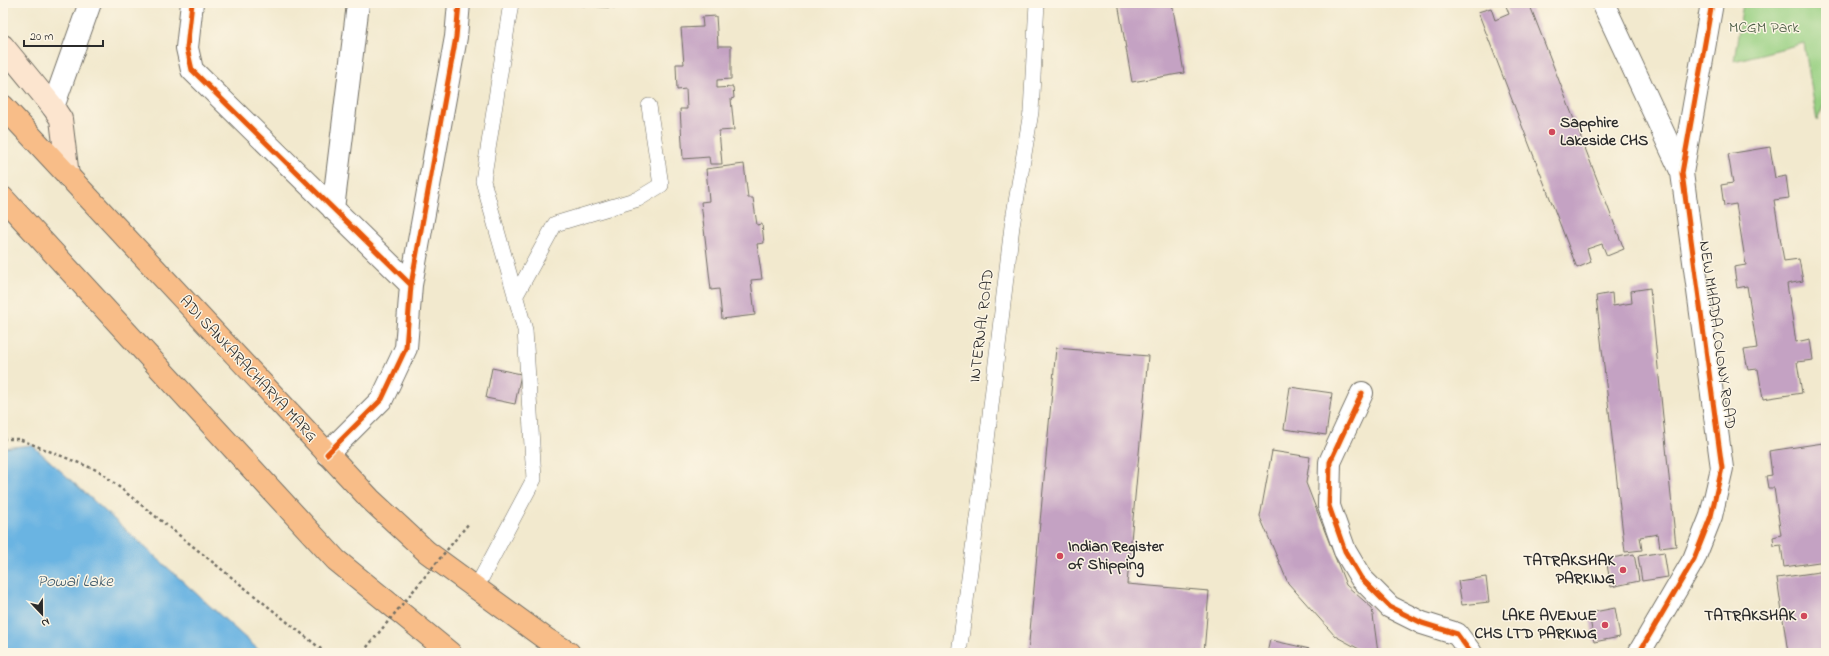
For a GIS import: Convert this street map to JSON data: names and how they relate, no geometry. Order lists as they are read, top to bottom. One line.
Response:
{"streets":{"main road":["ADI SANKARACHARYA MARG"],"street":["NEW MHADA COLONY ROAD"],"lane":["INTERNAL ROAD"]},"water":["Powai Lake"],"parks":["MCGM Park"],"places":["Sapphire Lakeside CHS","Indian Register of Shipping","TATRAKSHAK PARKING","TATRAKSHAK","LAKE AVENUE CHS LTD PARKING"],"scale_bar":"20 m","north":"bottom"}
